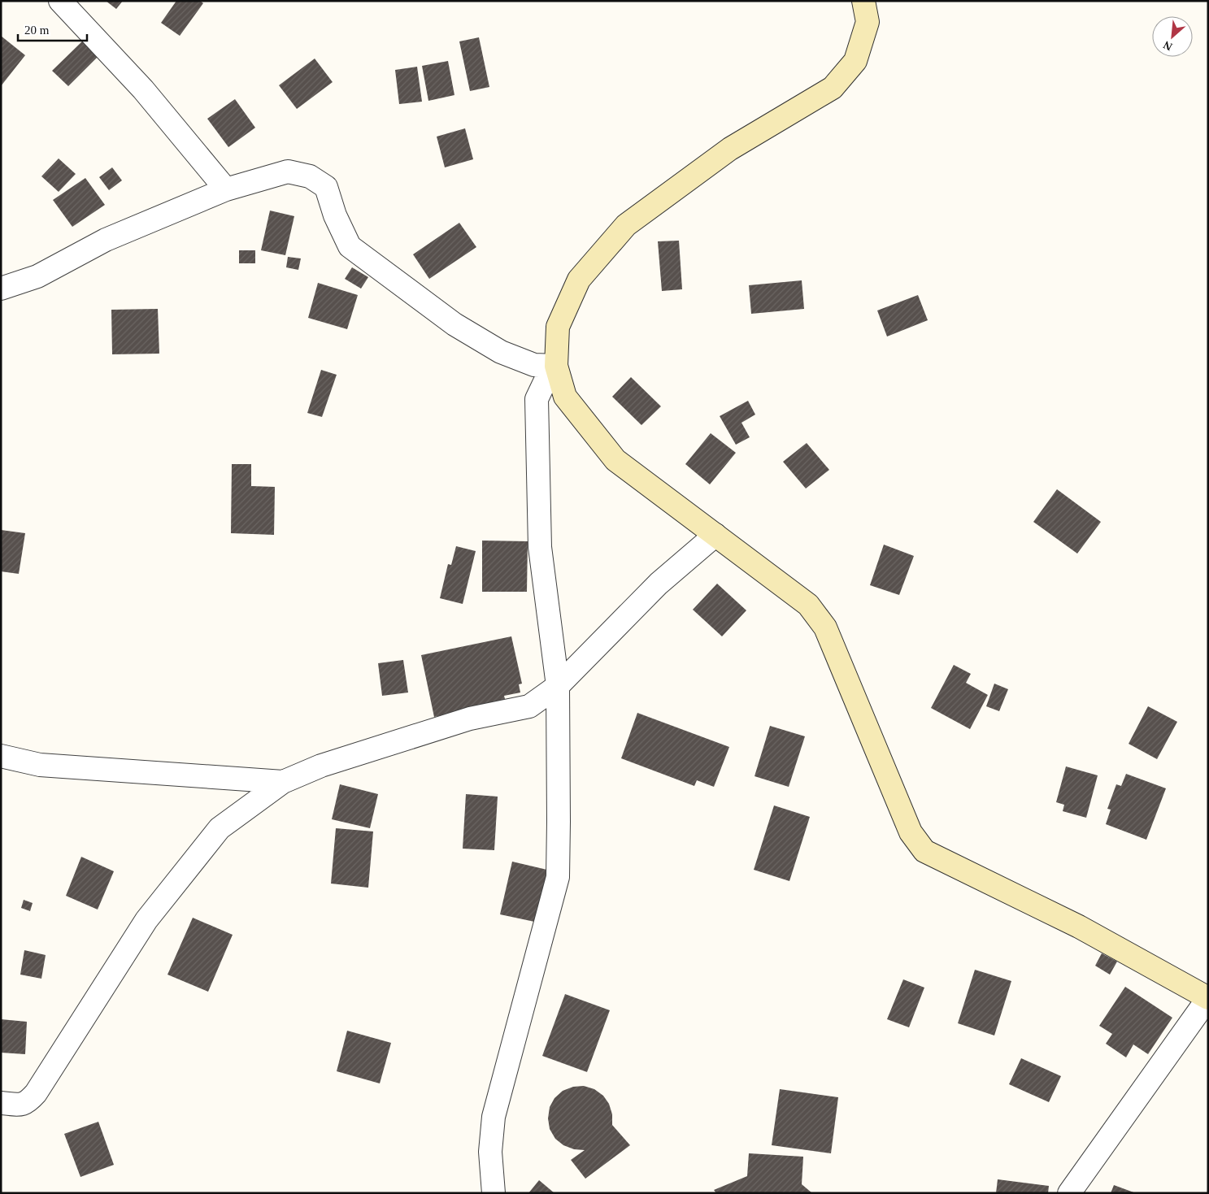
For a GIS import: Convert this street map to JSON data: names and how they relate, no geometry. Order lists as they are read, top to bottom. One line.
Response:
{"scale_bar":"20 m","north":"bottom left"}
